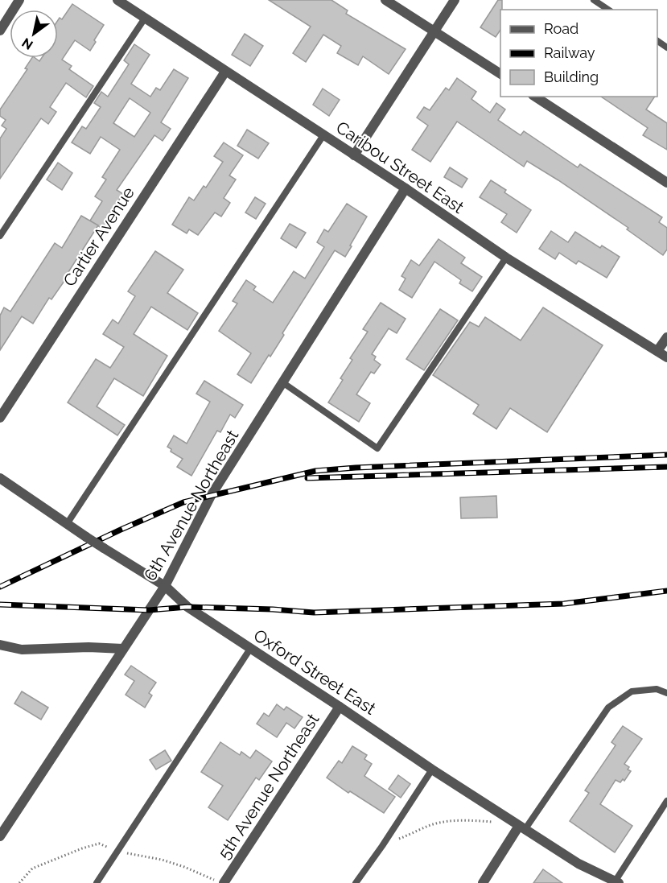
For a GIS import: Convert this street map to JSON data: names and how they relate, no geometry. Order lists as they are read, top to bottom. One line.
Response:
{"streets":{"street":["Caribou Street East","Cartier Avenue","6th Avenue Northeast","Oxford Street East","5th Avenue Northeast"]},"crossings":[["Caribou Street East","Cartier Avenue"],["Caribou Street East","6th Avenue Northeast"],["6th Avenue Northeast","Oxford Street East"],["Oxford Street East","5th Avenue Northeast"]],"legend":["Road","Railway","Building"],"north":"bottom left"}
